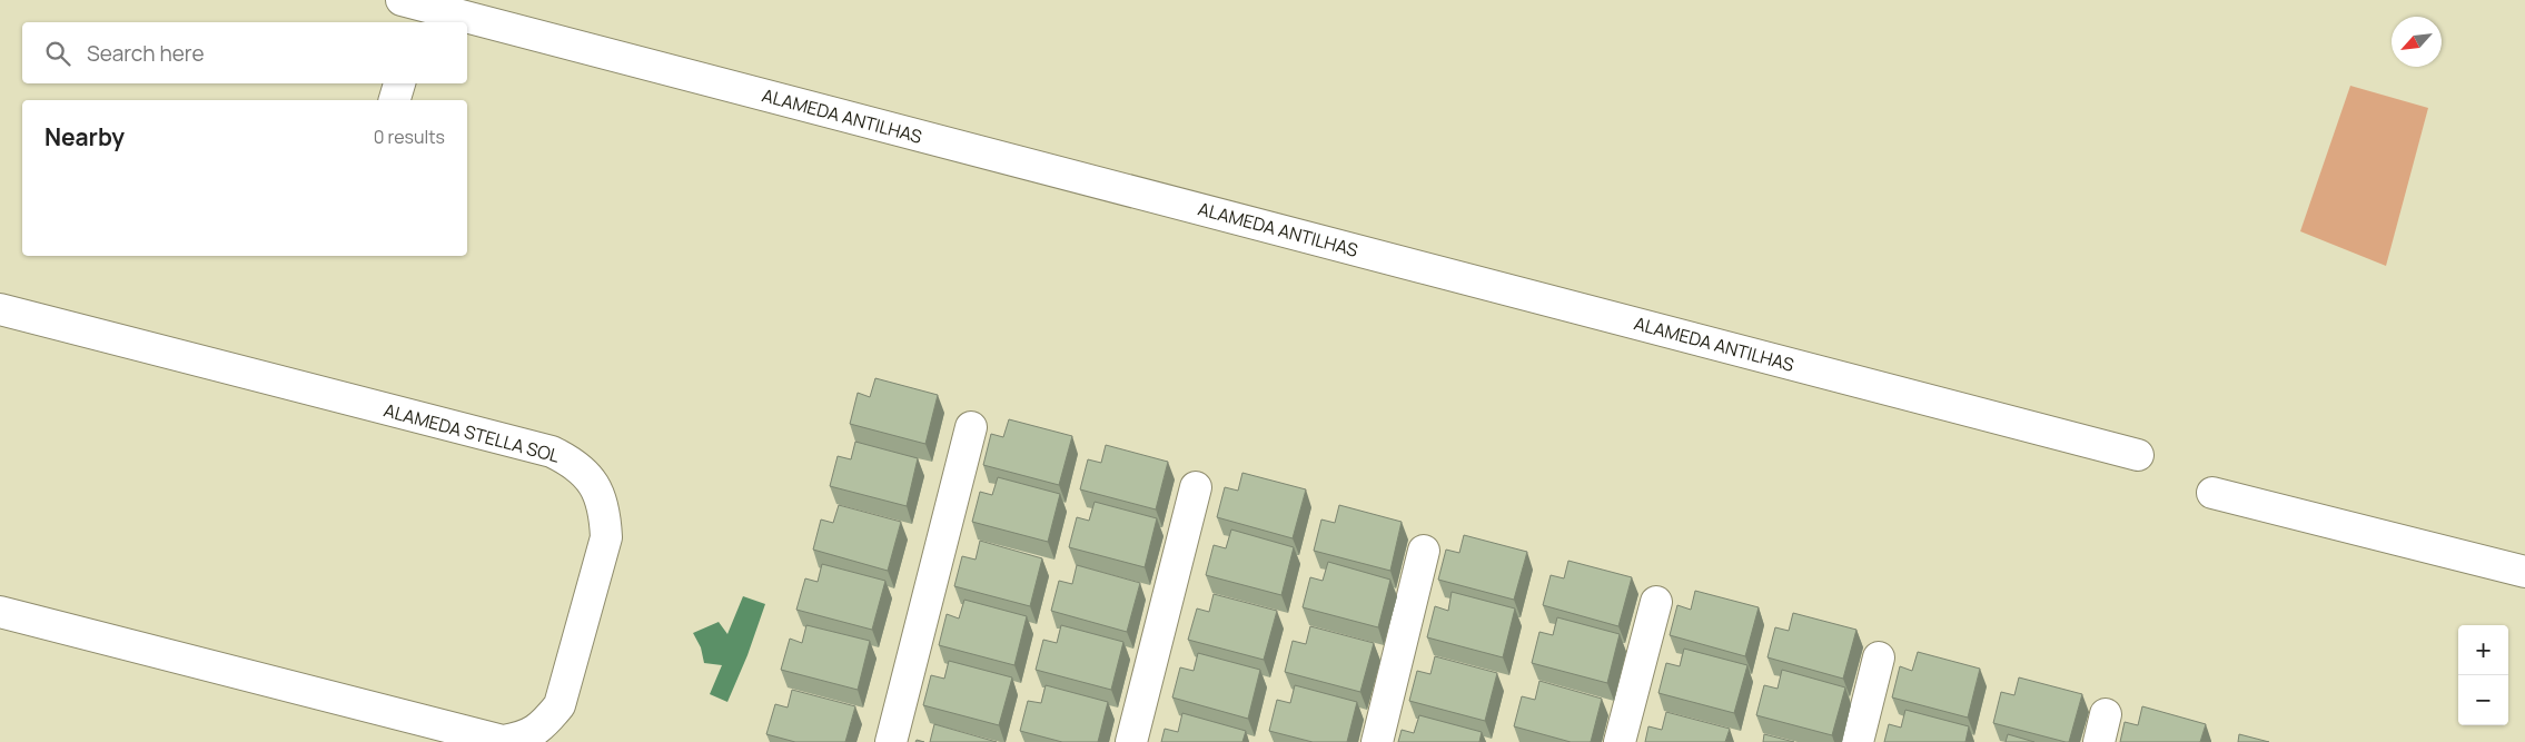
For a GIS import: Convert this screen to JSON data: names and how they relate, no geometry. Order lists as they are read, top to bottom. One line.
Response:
{"streets":{"street":["ALAMEDA ANTILHAS","ALAMEDA STELLA SOL"]},"north":"bottom left","page":{"search":"Search here","heading":["Nearby","0 results"],"map_buttons":["+","−"]}}
